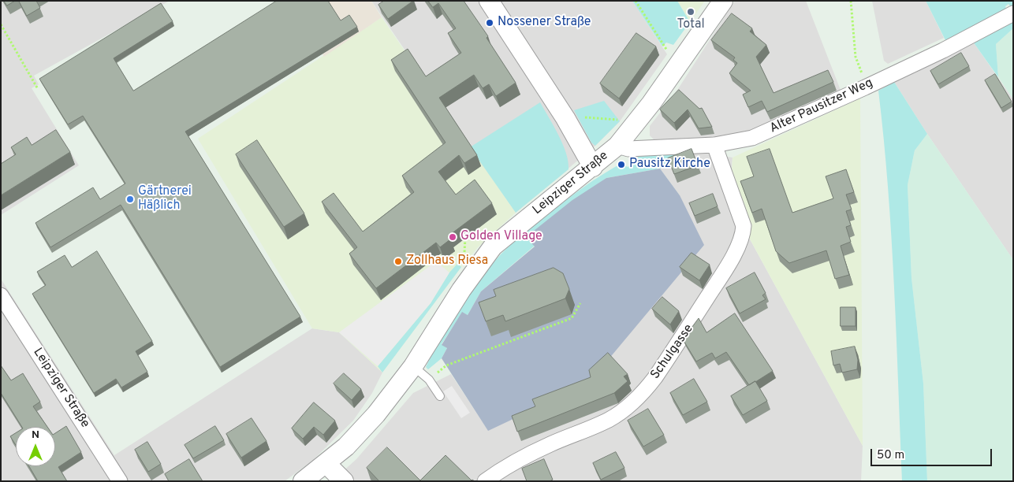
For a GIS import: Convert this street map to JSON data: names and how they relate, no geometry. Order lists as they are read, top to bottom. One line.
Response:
{"streets":{"street":["Alter Pausitzer Weg","Leipziger Straße","Schulgasse"]},"crossings":[["Alter Pausitzer Weg","Leipziger Straße"],["Alter Pausitzer Weg","Schulgasse"]],"places":["Total","Nossener Straße","Pausitz Kirche","Gärtnerei Häßlich","Golden Village","Zollhaus Riesa"],"scale_bar":"50 m","north":"top"}
